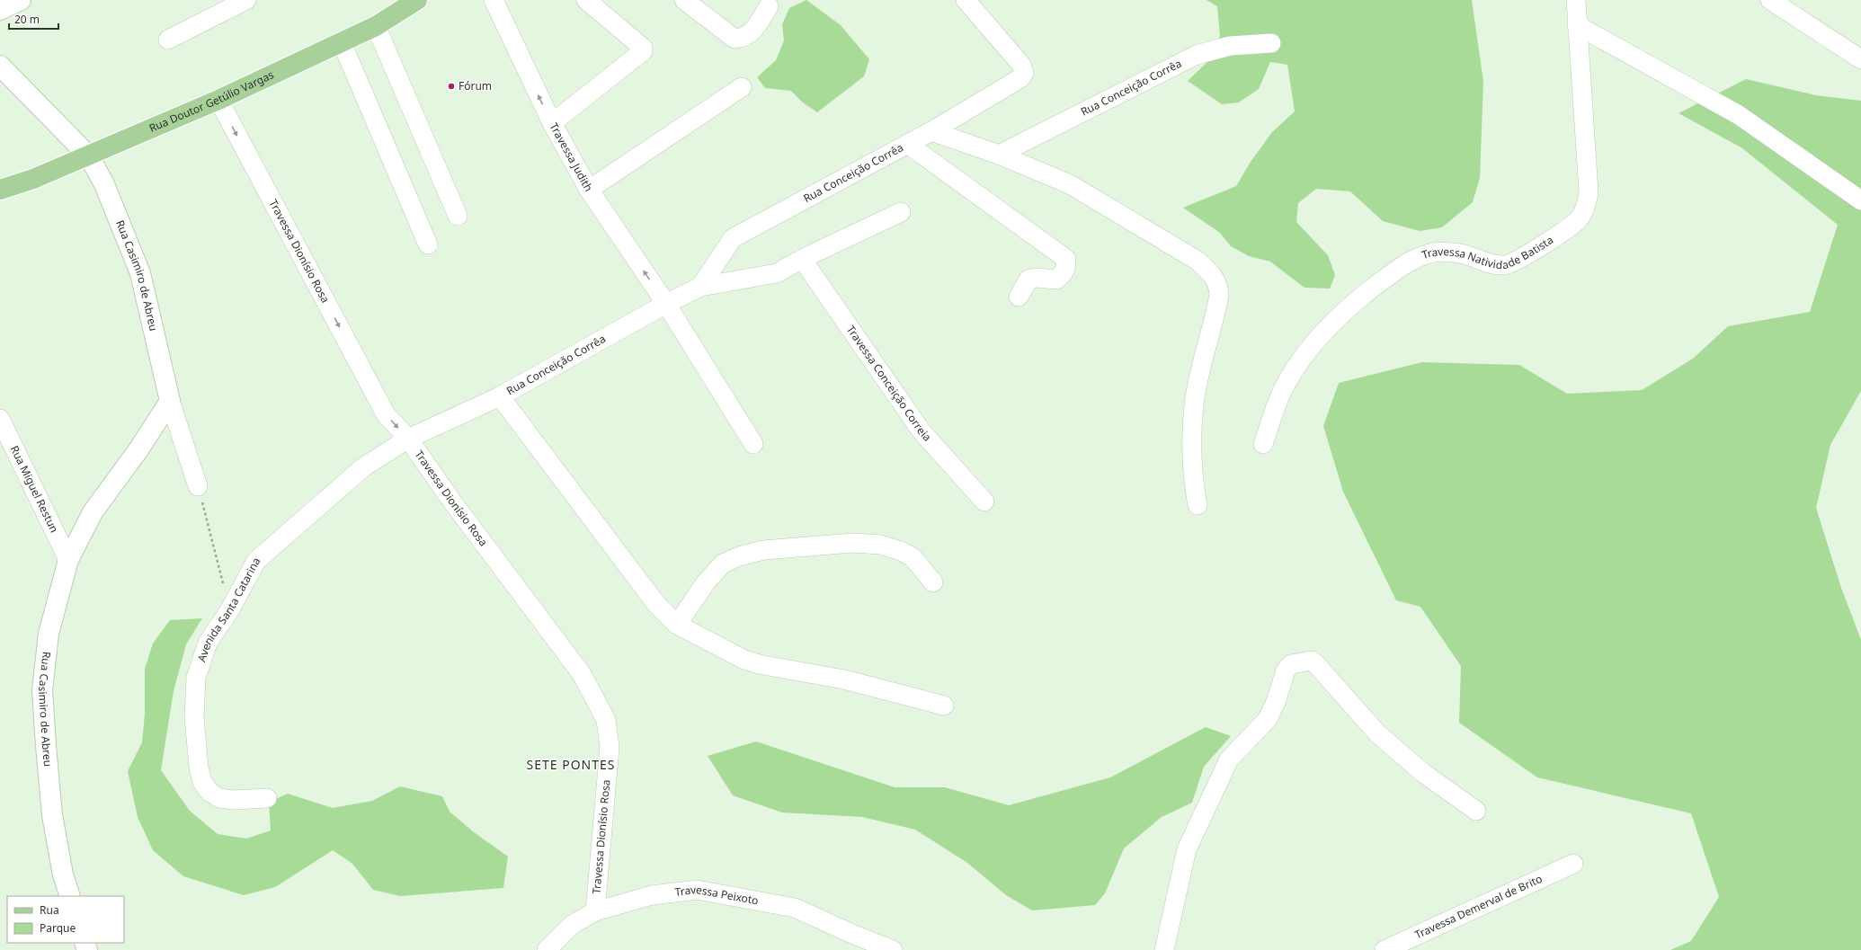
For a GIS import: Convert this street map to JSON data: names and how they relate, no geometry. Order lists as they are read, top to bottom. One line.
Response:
{"streets":{"main road":["Rua Doutor Getúlio Vargas"],"street":["Rua Conceição Corrêa","Travessa Judith","Travessa Natividade Batista","Travessa Dionísio Rosa","Rua Casimiro de Abreu","Travessa Conceição Correia","Rua Miguel Restun","Avenida Santa Catarina","Travessa Peixoto","Travessa Demerval de Brito"]},"crossings":[["Rua Conceição Corrêa","Travessa Judith"],["Rua Conceição Corrêa","Travessa Dionísio Rosa"],["Rua Conceição Corrêa","Travessa Conceição Correia"],["Rua Conceição Corrêa","Avenida Santa Catarina"],["Rua Doutor Getúlio Vargas","Travessa Dionísio Rosa"],["Rua Doutor Getúlio Vargas","Rua Casimiro de Abreu"],["Travessa Dionísio Rosa","Avenida Santa Catarina"],["Travessa Dionísio Rosa","Travessa Peixoto"],["Rua Casimiro de Abreu","Rua Miguel Restun"]],"districts":["SETE PONTES"],"places":["Fórum"],"legend":["Rua","Parque"],"scale_bar":"20 m"}
